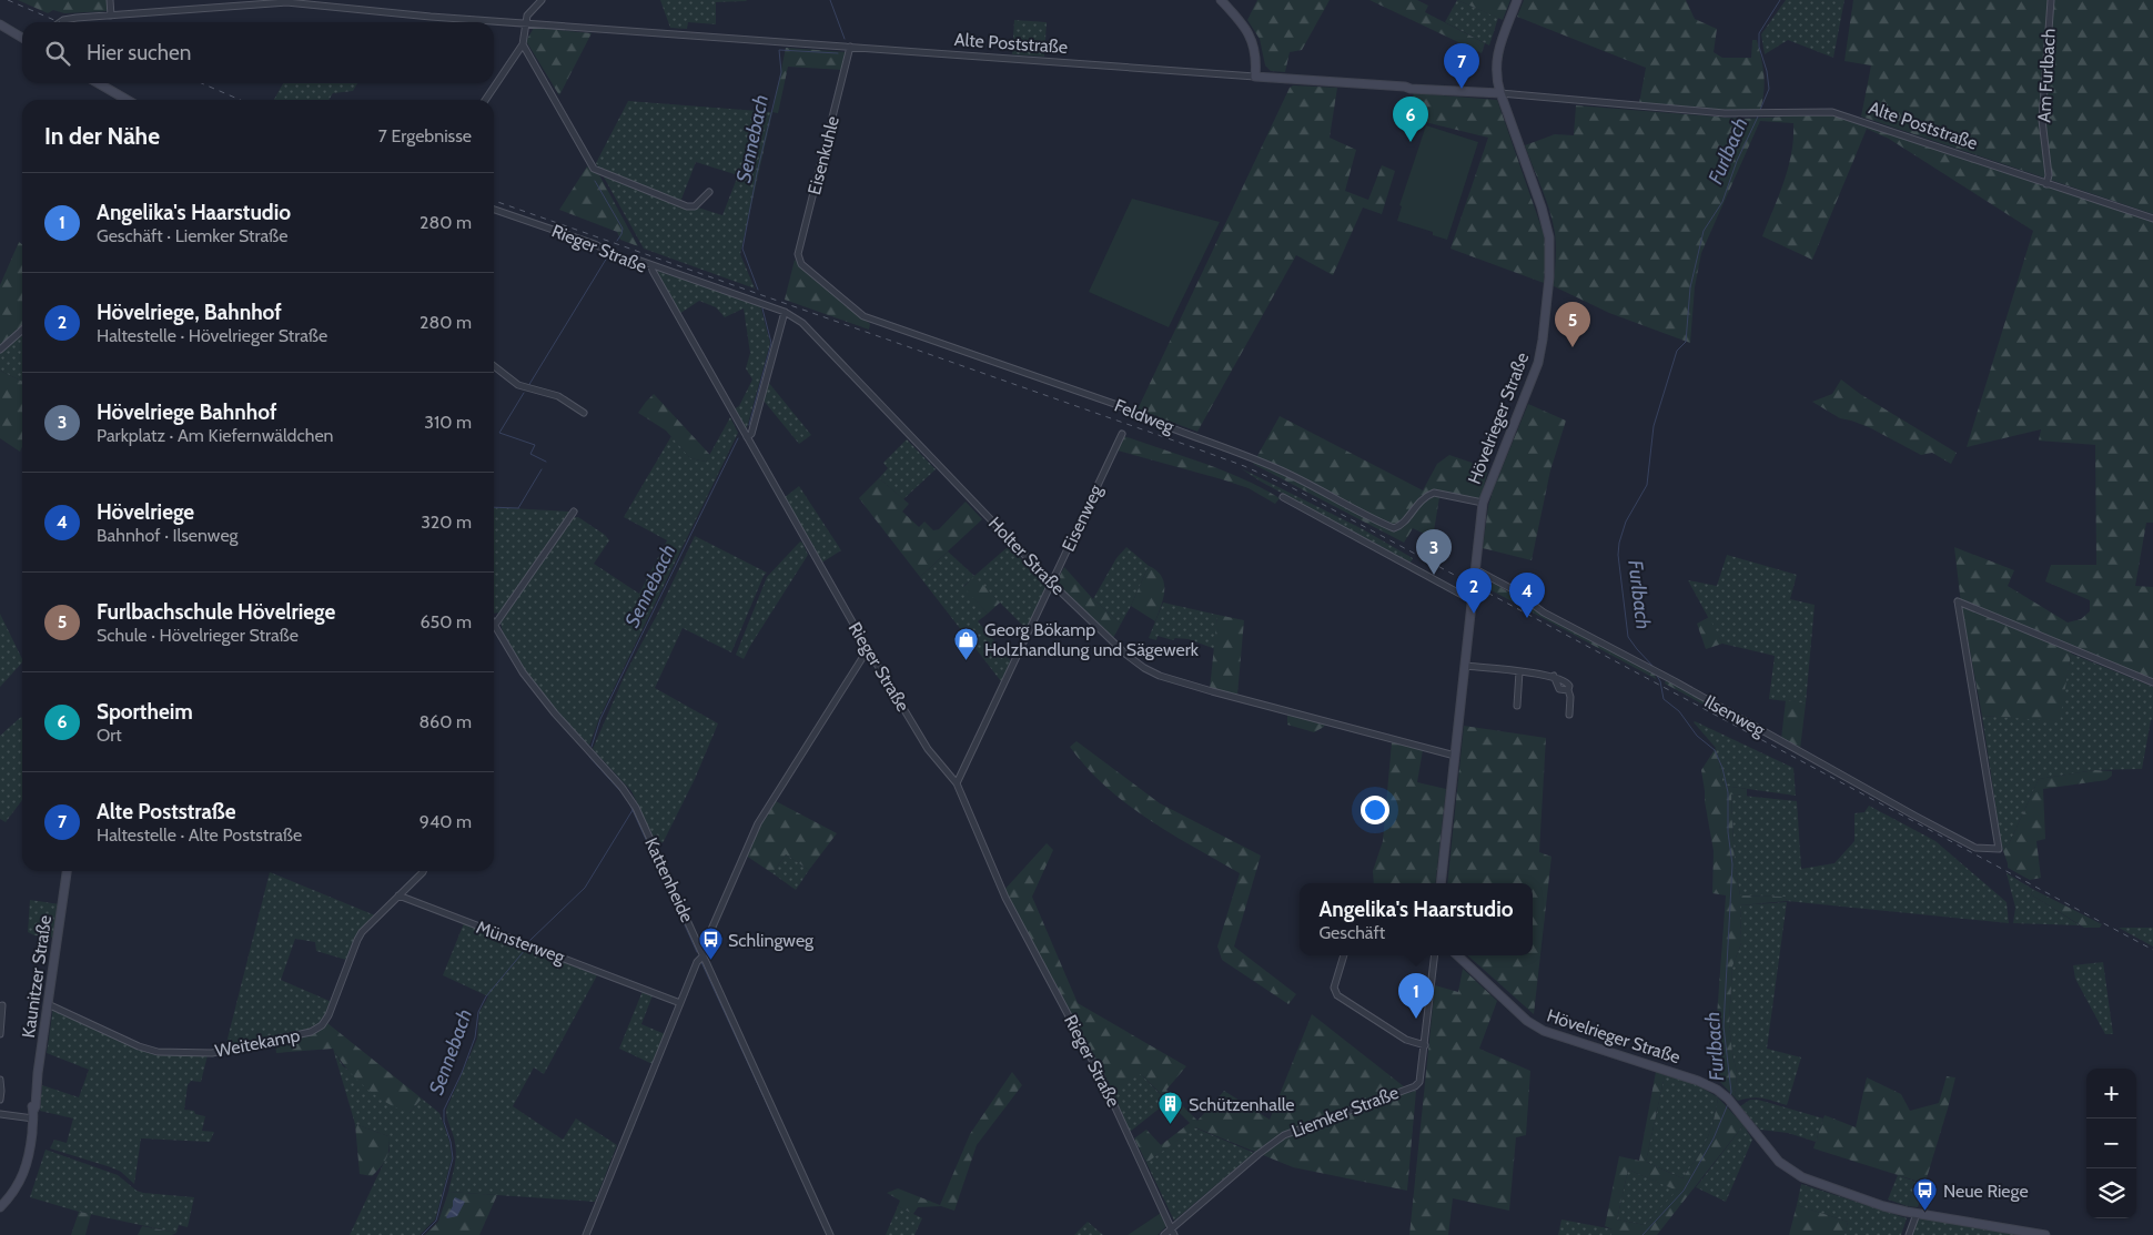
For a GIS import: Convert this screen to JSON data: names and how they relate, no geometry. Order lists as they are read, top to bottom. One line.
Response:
{"streets":{"main road":["Alte Poststraße","Hövelrieger Straße","Kaunitzer Straße"],"street":["Am Furlbach","Eisenkuhle","Rieger Straße","Feldweg","Eisenweg","Holter Straße","Ilsenweg","Kattenheide","Münsterweg","Weitekamp","Liemker Straße"]},"crossings":[["Alte Poststraße","Am Furlbach"],["Alte Poststraße","Eisenkuhle"],["Alte Poststraße","Hövelrieger Straße"],["Eisenkuhle","Feldweg"],["Rieger Straße","Eisenweg"],["Rieger Straße","Holter Straße"],["Rieger Straße","Liemker Straße"],["Feldweg","Hövelrieger Straße"],["Hövelrieger Straße","Holter Straße"],["Hövelrieger Straße","Ilsenweg"],["Eisenweg","Holter Straße"],["Münsterweg","Weitekamp"],["Kaunitzer Straße","Weitekamp"]],"water":["Sennebach","Furlbach"],"places":{"shop":["Georg Bökamp Holzhandlung und Sägewerk"],"bus stop":["Schlingweg","Neue Riege"],"building":["Schützenhalle"]},"page":{"search":"Hier suchen","pins":["7","6","5","3","2","4","1"],"heading":["In der Nähe","7 Ergebnisse"],"list":[{"mark":"1","name":"Angelika's Haarstudio","note":"Geschäft · Liemker Straße","value":"280 m"},{"mark":"2","name":"Hövelriege, Bahnhof","note":"Haltestelle · Hövelrieger Straße","value":"280 m"},{"mark":"3","name":"Hövelriege Bahnhof","note":"Parkplatz · Am Kiefernwäldchen","value":"310 m"},{"mark":"4","name":"Hövelriege","note":"Bahnhof · Ilsenweg","value":"320 m"},{"mark":"5","name":"Furlbachschule Hövelriege","note":"Schule · Hövelrieger Straße","value":"650 m"},{"mark":"6","name":"Sportheim","note":"Ort","value":"860 m"},{"mark":"7","name":"Alte Poststraße","note":"Haltestelle · Alte Poststraße","value":"940 m"}],"popup":["Angelika's Haarstudio","Geschäft"],"map_buttons":["+","−"]}}
